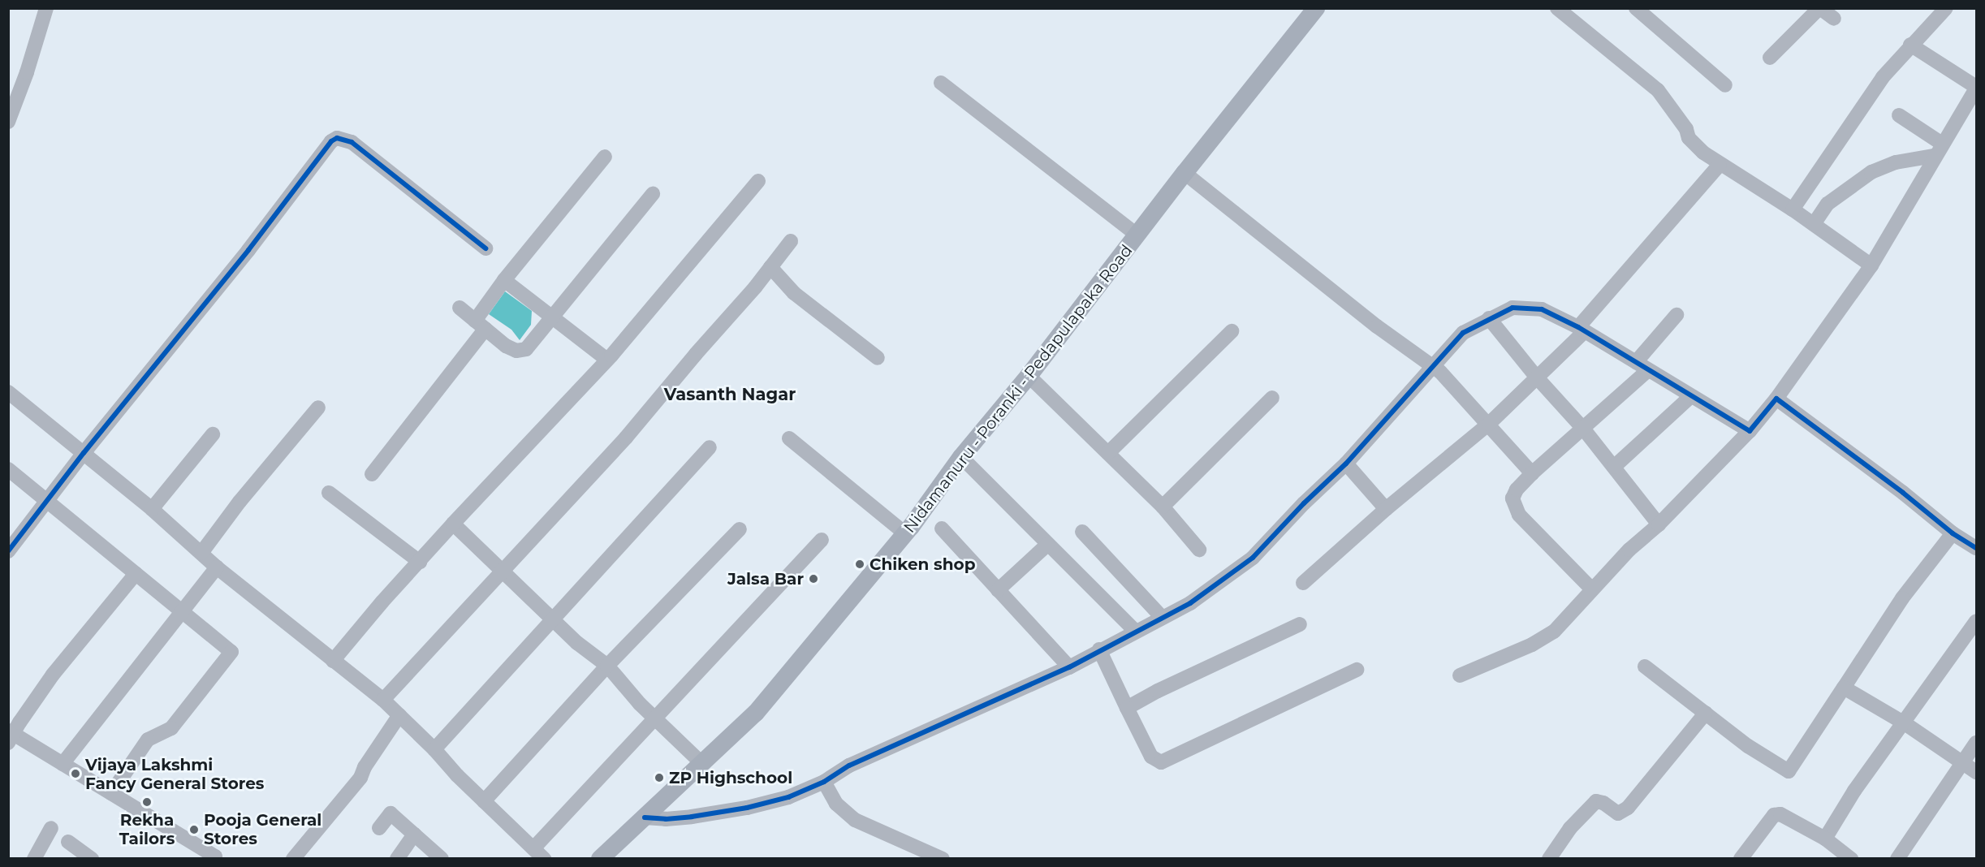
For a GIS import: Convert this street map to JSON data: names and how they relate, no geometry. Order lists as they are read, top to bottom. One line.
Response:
{"streets":{"main road":["Nidamanuru - Poranki - Pedapulapaka Road"]},"districts":["Vasanth Nagar"],"places":["Chiken shop","Jalsa Bar","Vijaya Lakshmi Fancy General Stores","ZP Highschool","Rekha Tailors","Pooja General Stores"]}
